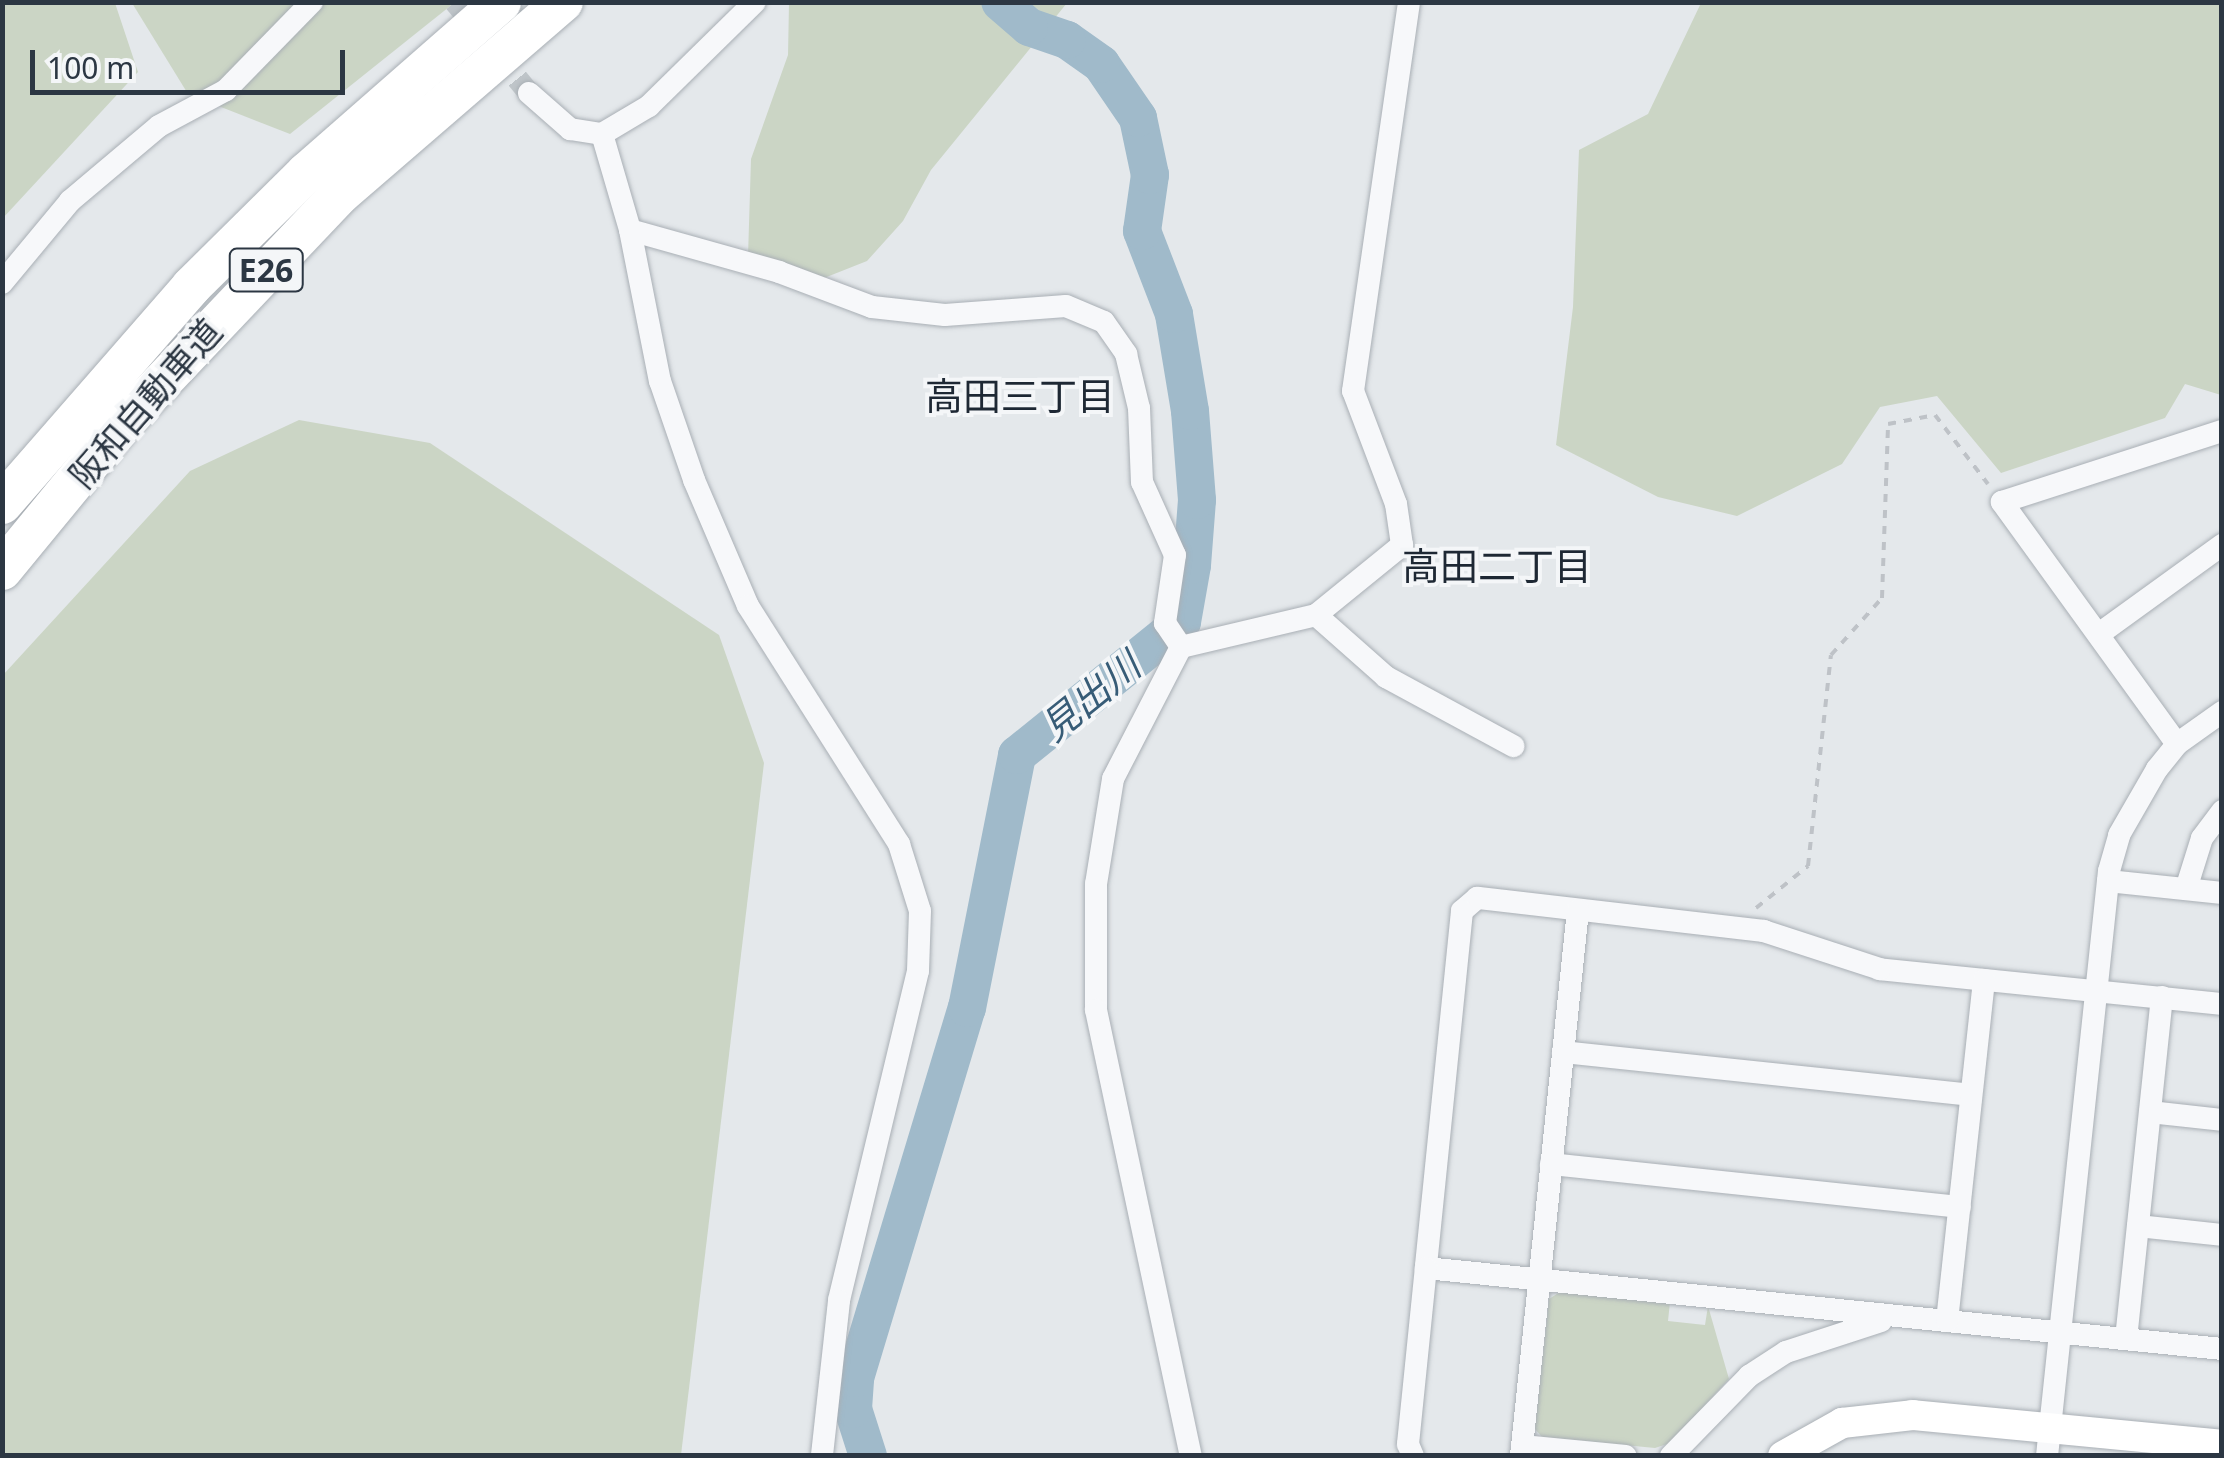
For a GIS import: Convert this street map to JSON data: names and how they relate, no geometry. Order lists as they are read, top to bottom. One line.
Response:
{"streets":{"highway":["E26","阪和自動車道"]},"districts":["高田三丁目","高田二丁目"],"water":["見出川"],"scale_bar":"100 m"}
